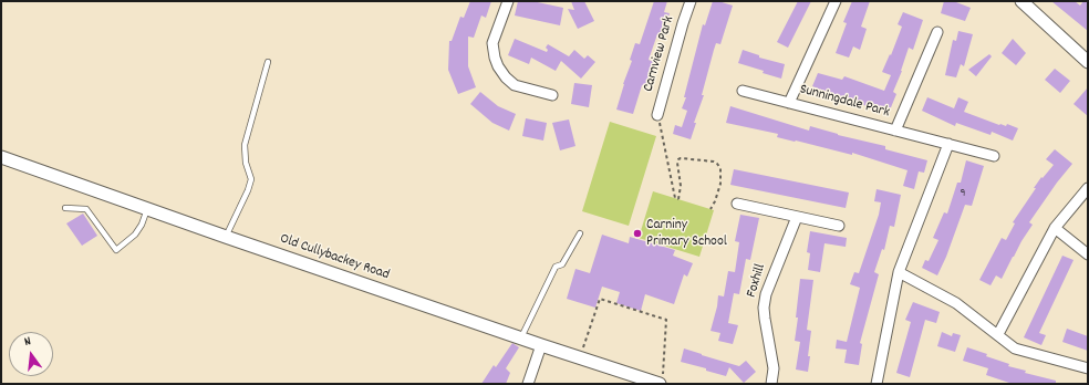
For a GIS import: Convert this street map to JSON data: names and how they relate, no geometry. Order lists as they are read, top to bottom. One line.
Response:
{"streets":{"street":["Carnview Park","Sunningdale Park","Old Cullybackey Road","Foxhill"]},"places":["Carniny Primary School"],"house_numbers":["9"],"north":"top"}
